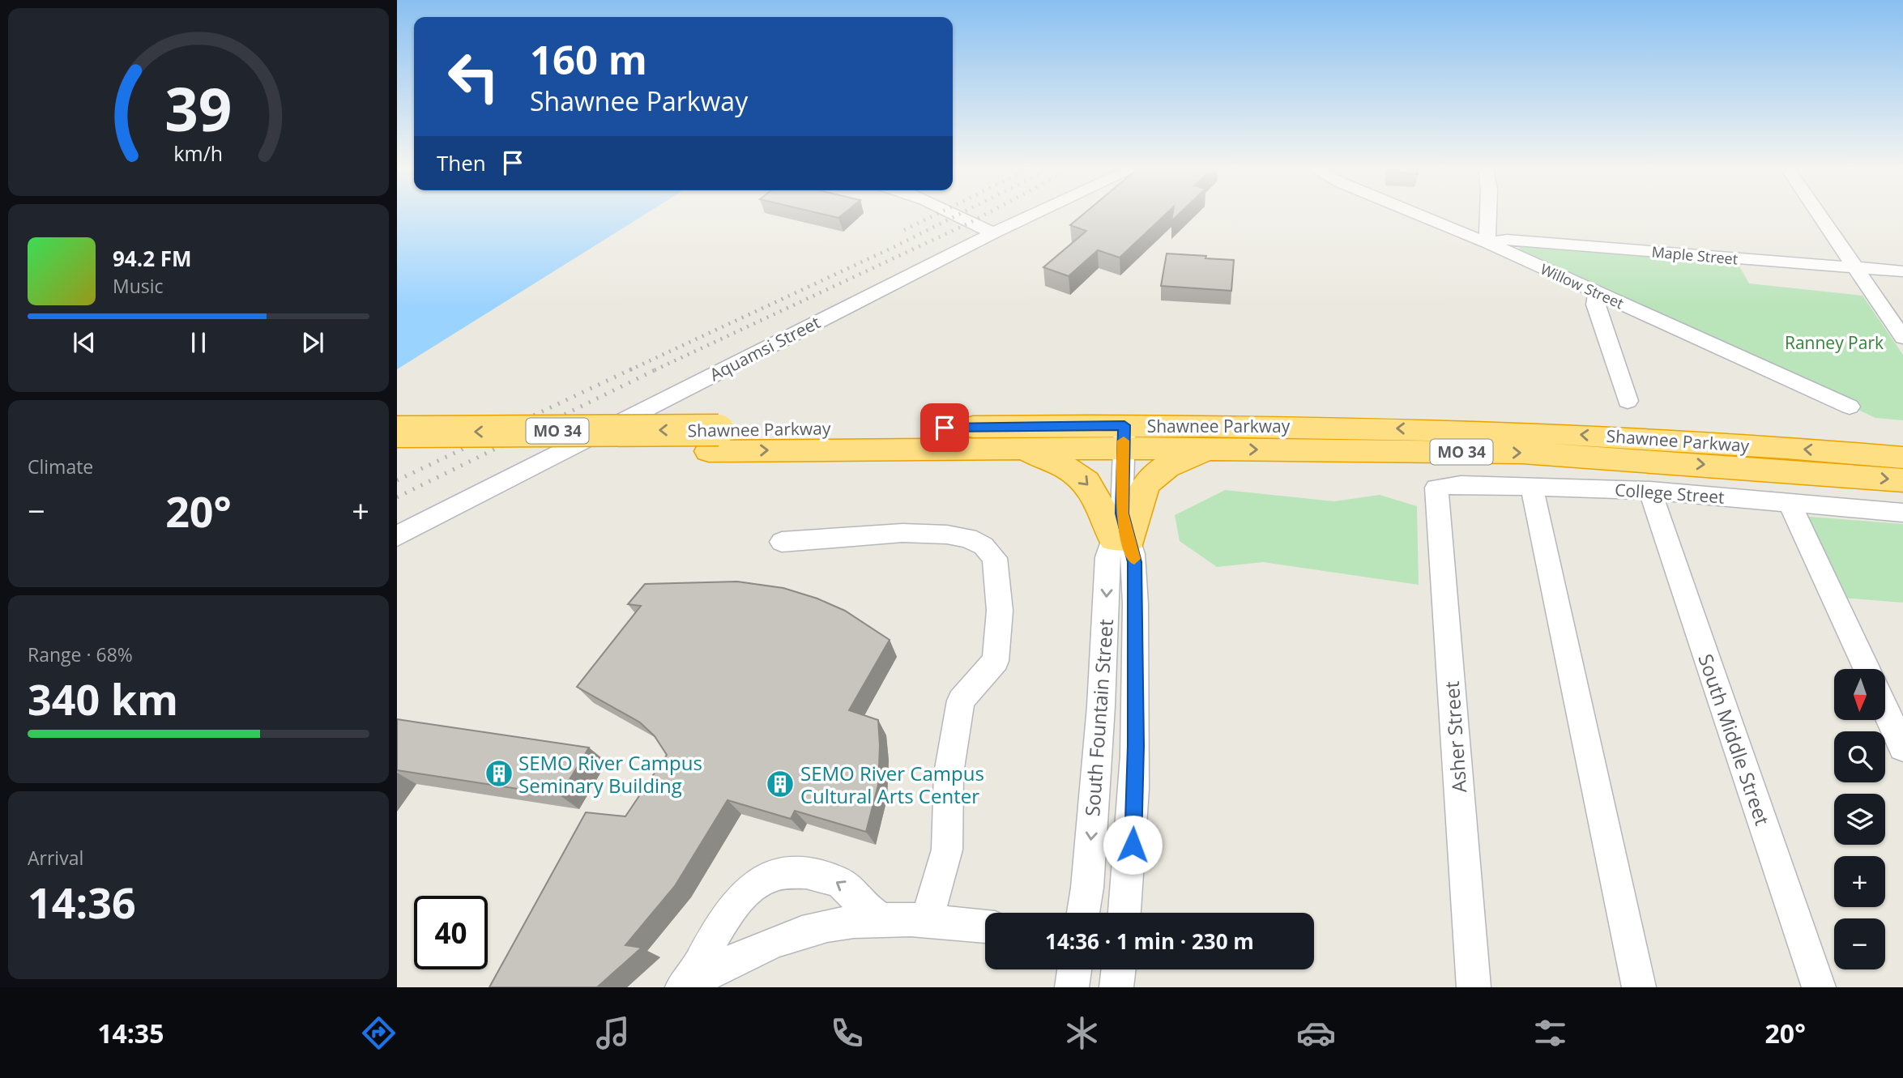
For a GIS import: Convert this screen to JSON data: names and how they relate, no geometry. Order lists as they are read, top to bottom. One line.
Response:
{"streets":{"highway":["Shawnee Parkway","MO 34"],"street":["Maple Street","Willow Street","Aquamsi Street","College Street","South Fountain Street","Asher Street","South Middle Street"]},"crossings":[["Maple Street","Willow Street"],["Shawnee Parkway","South Fountain Street"],["College Street","Asher Street"],["College Street","South Middle Street"]],"parks":["Ranney Park"],"places":{"building":["SEMO River Campus Seminary Building","SEMO River Campus Cultural Arts Center"]},"north":"bottom","page":{"turn":["160 m","Shawnee Parkway"],"then":"Then","song":["94.2 FM","Music"],"tile":["Climate",["Range · 68%","340 km"],["Arrival","14:36"]],"heat":["−","20°","+"],"map_buttons":["+","−"],"limit":"40","trip":"14:36 · 1 min · 230 m","tabs":["14:35","20°"],"gauge":["39","km/h"]}}
